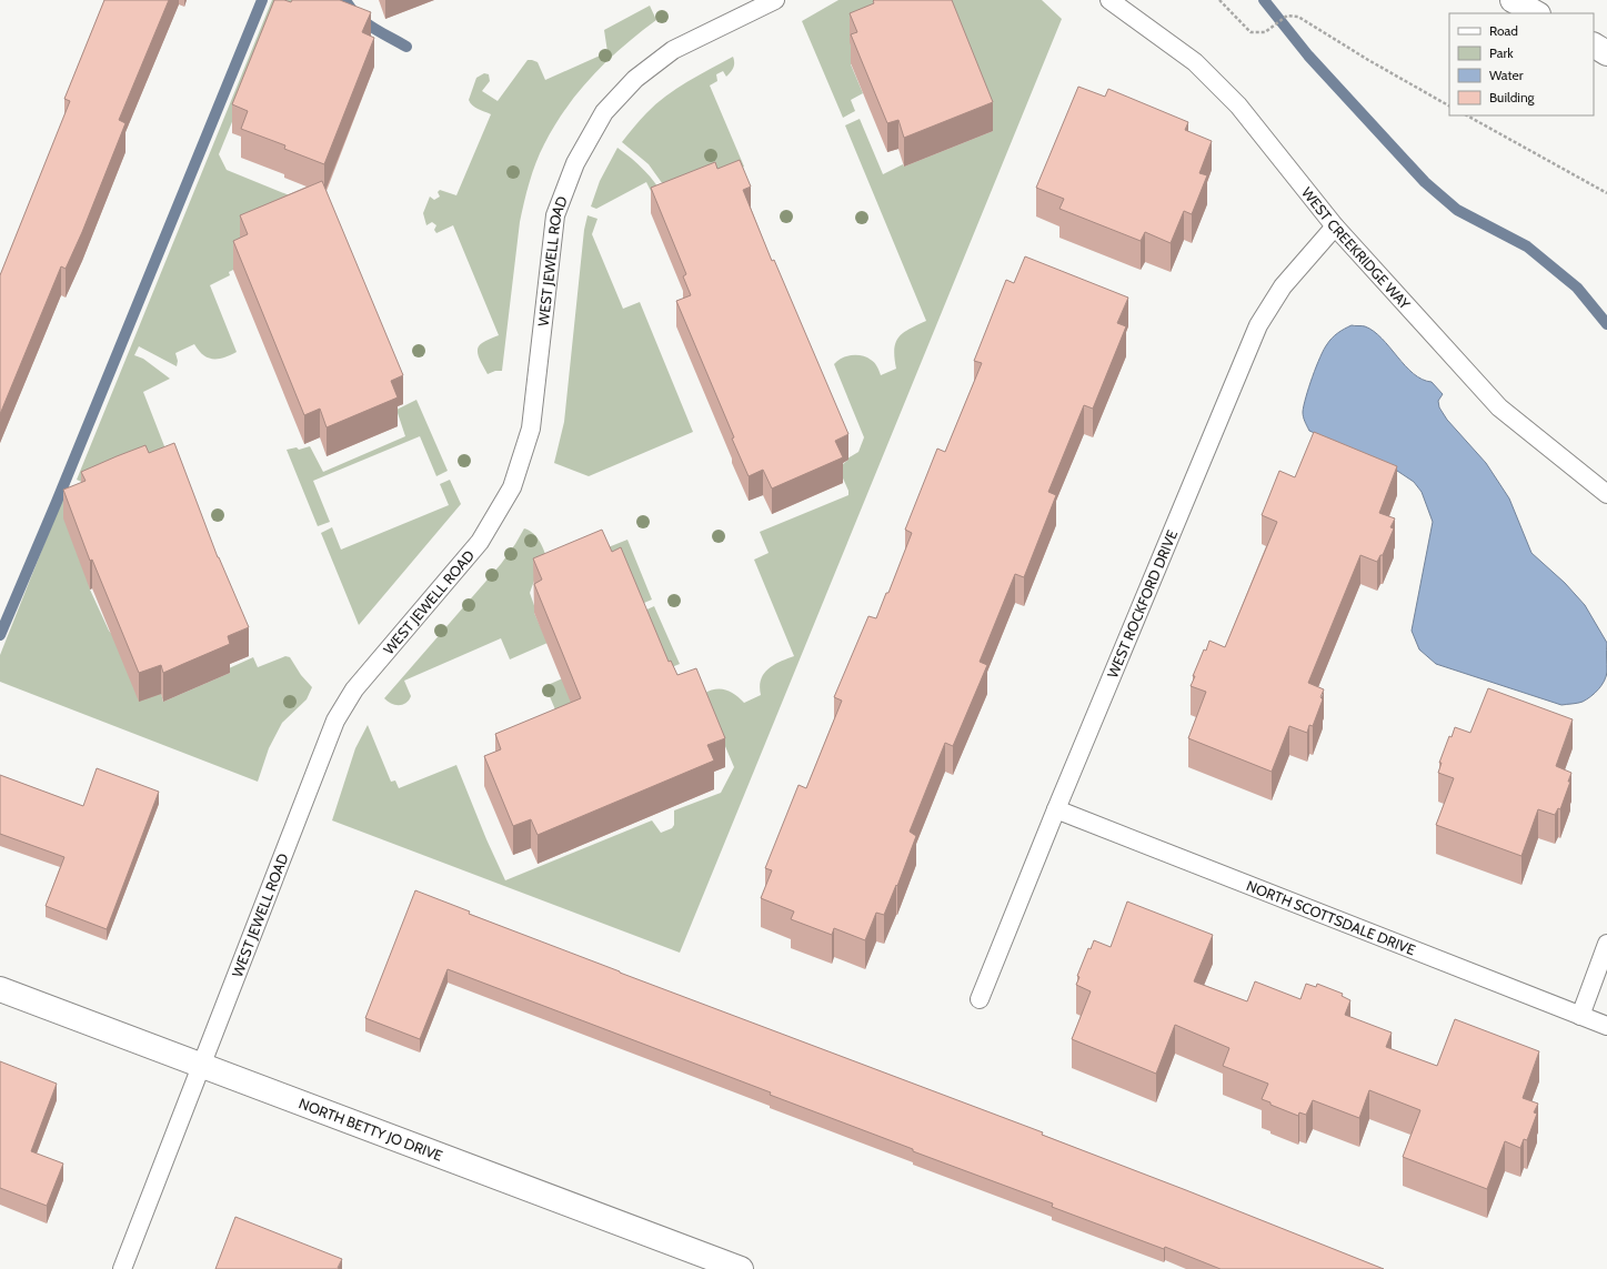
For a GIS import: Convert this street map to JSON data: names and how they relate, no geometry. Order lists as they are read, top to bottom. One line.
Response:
{"streets":{"street":["NORTH BETTY JO DRIVE"],"lane":["WEST CREEKRIDGE WAY","WEST JEWELL ROAD","WEST ROCKFORD DRIVE","NORTH SCOTTSDALE DRIVE"]},"crossings":[["WEST CREEKRIDGE WAY","WEST ROCKFORD DRIVE"],["WEST JEWELL ROAD","NORTH BETTY JO DRIVE"],["WEST ROCKFORD DRIVE","NORTH SCOTTSDALE DRIVE"]],"legend":["Road","Park","Water","Building"]}
